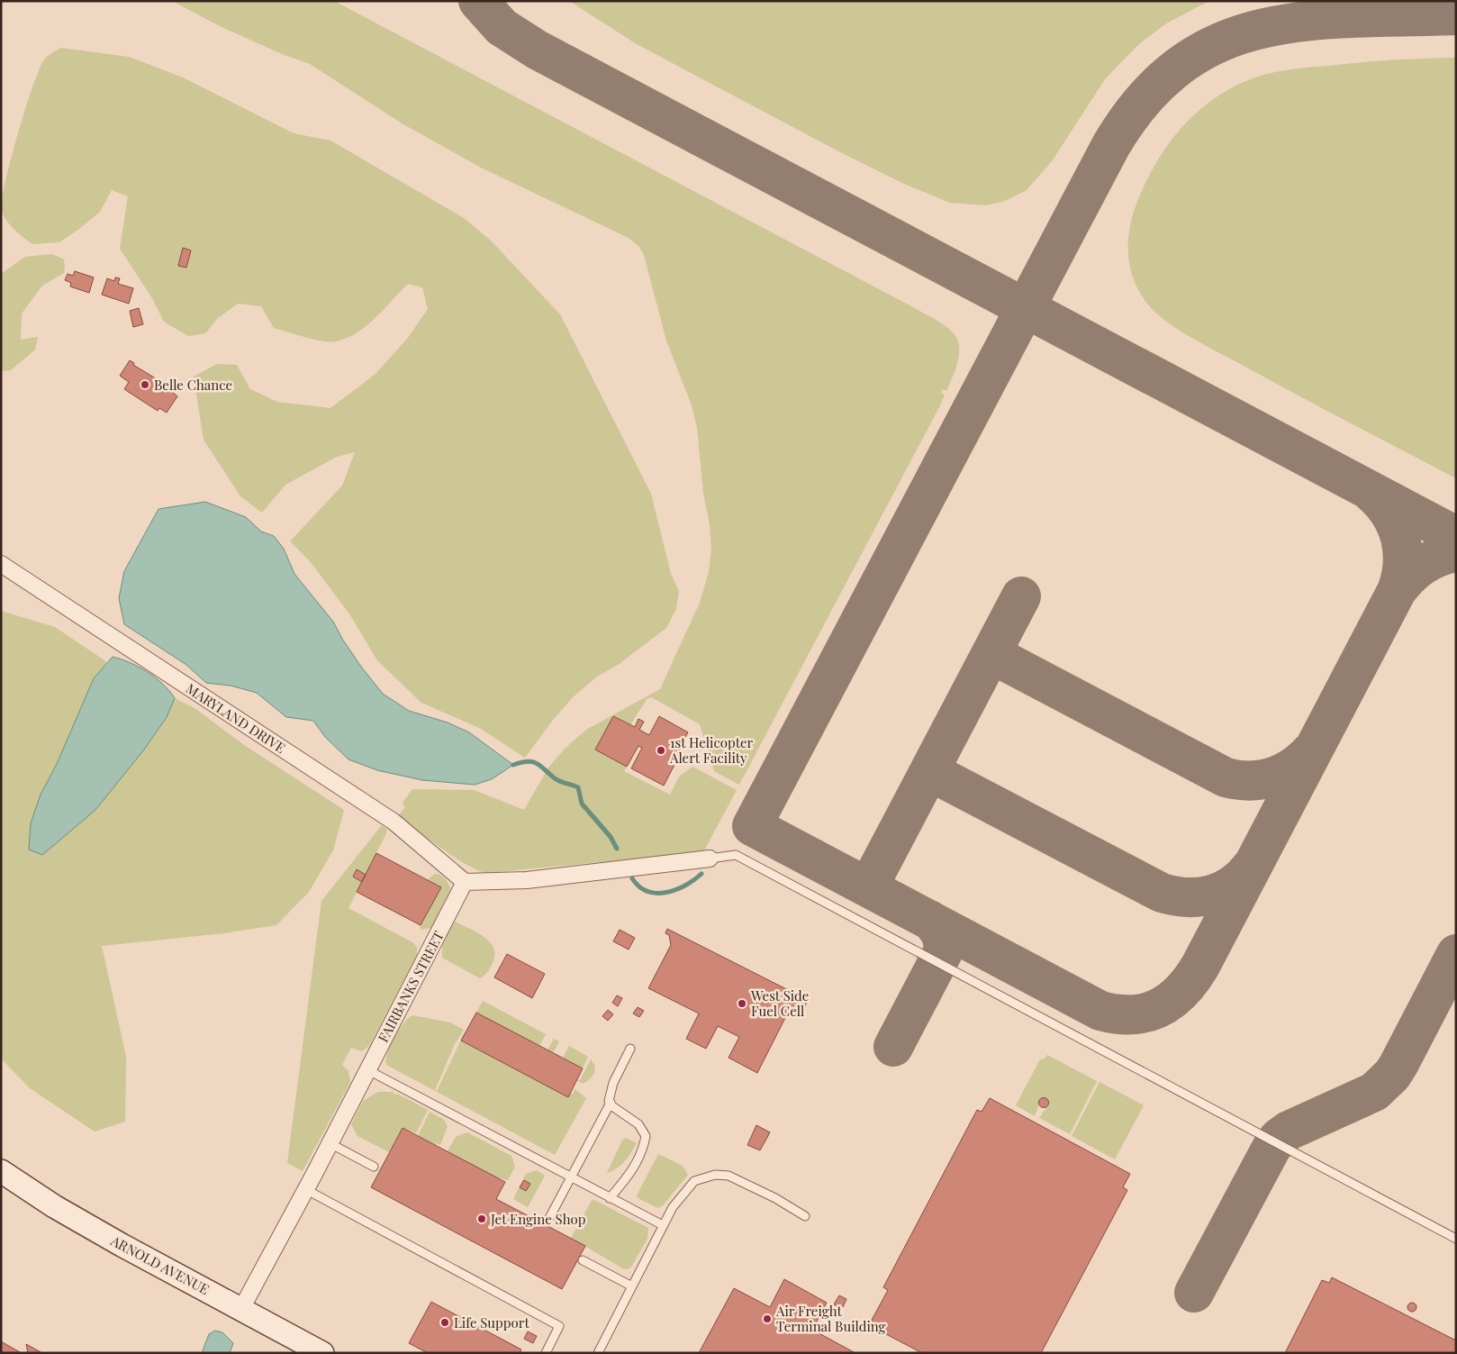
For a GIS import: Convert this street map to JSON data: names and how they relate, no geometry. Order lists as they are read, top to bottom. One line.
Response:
{"streets":{"street":["MARYLAND DRIVE","FAIRBANKS STREET","ARNOLD AVENUE"]},"crossings":[["MARYLAND DRIVE","FAIRBANKS STREET"],["FAIRBANKS STREET","ARNOLD AVENUE"]],"places":["Belle Chance","1st Helicopter Alert Facility","West Side Fuel Cell","Jet Engine Shop","Air Freight Terminal Building","Life Support"]}
